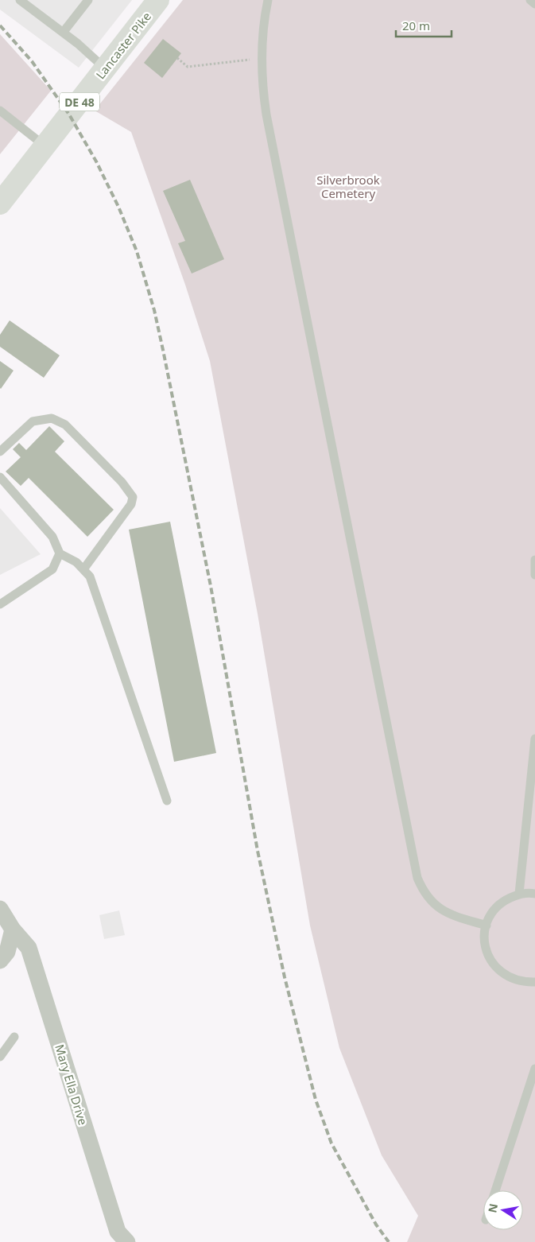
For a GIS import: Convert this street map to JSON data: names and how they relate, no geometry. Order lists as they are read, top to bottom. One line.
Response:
{"streets":{"main road":["Lancaster Pike","DE 48"],"street":["Mary Ella Drive"]},"parks":["Silverbrook Cemetery"],"scale_bar":"20 m","north":"left"}
